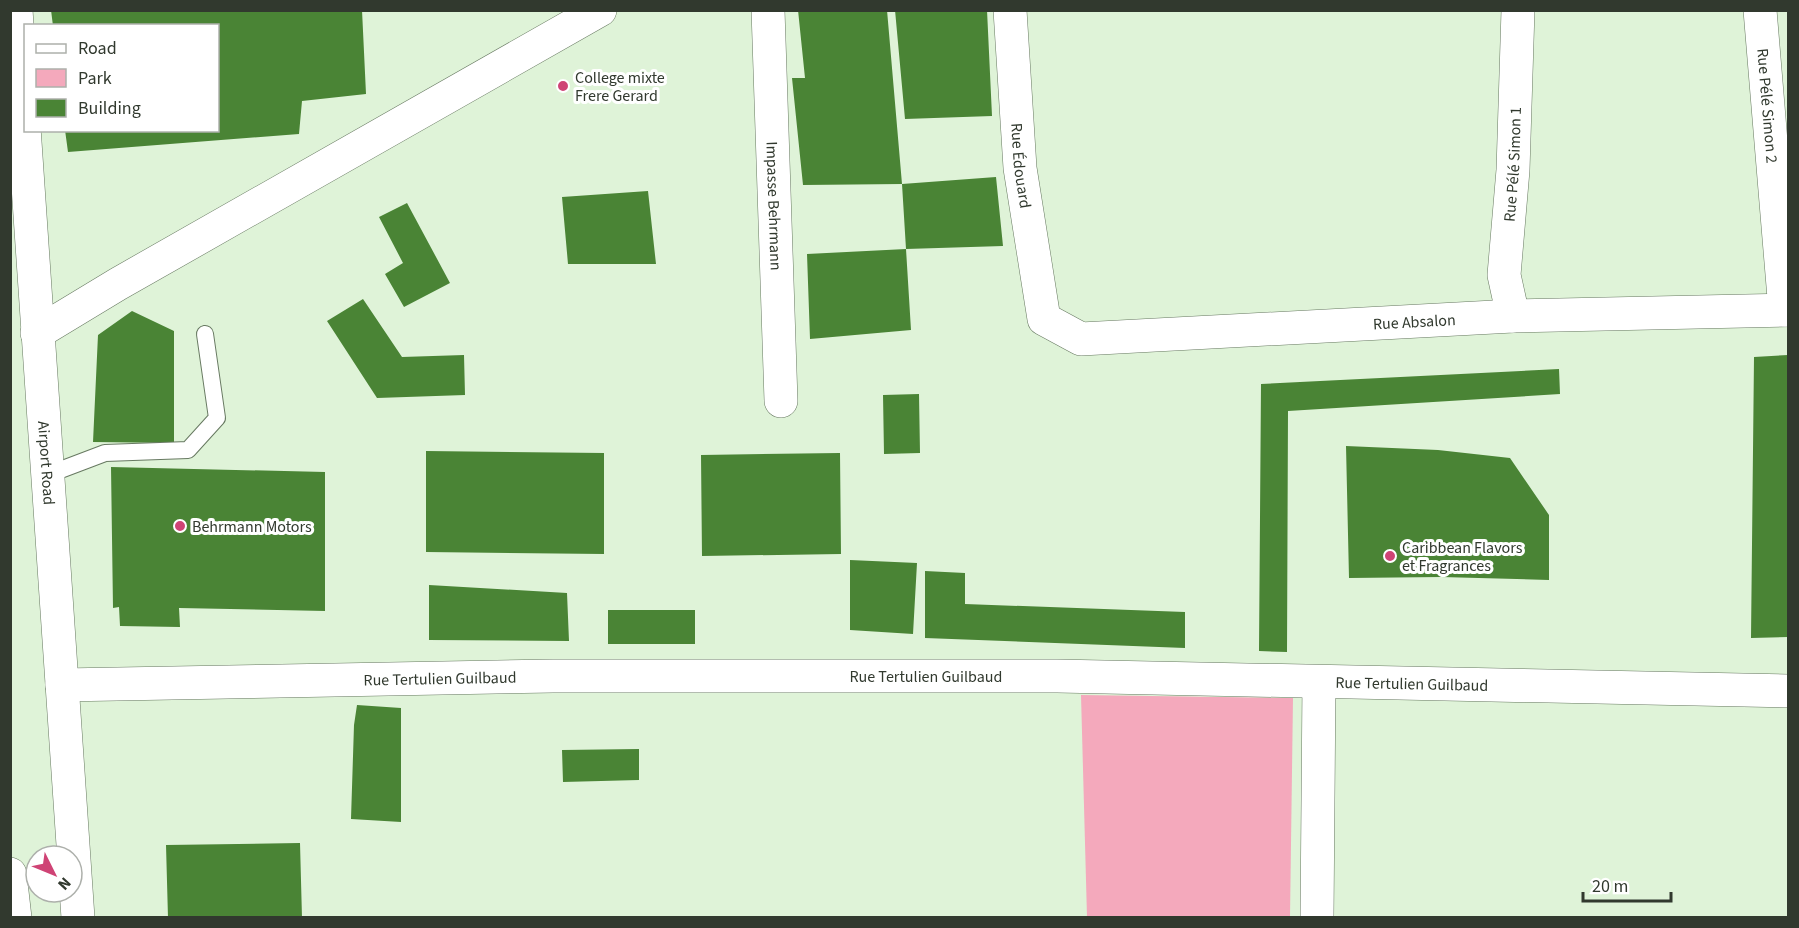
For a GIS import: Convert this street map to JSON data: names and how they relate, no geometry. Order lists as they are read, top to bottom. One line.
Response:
{"streets":{"street":["Rue Pélé Simon 2","Rue Pélé Simon 1","Rue Édouard","Impasse Behrmann","Rue Absalon","Airport Road","Rue Tertulien Guilbaud"]},"crossings":[["Rue Pélé Simon 2","Rue Absalon"],["Rue Pélé Simon 1","Rue Absalon"],["Rue Édouard","Rue Absalon"],["Airport Road","Rue Tertulien Guilbaud"]],"places":["College mixte Frere Gerard","Behrmann Motors","Caribbean Flavors et Fragrances"],"legend":["Road","Park","Building"],"scale_bar":"20 m","north":"bottom right"}
